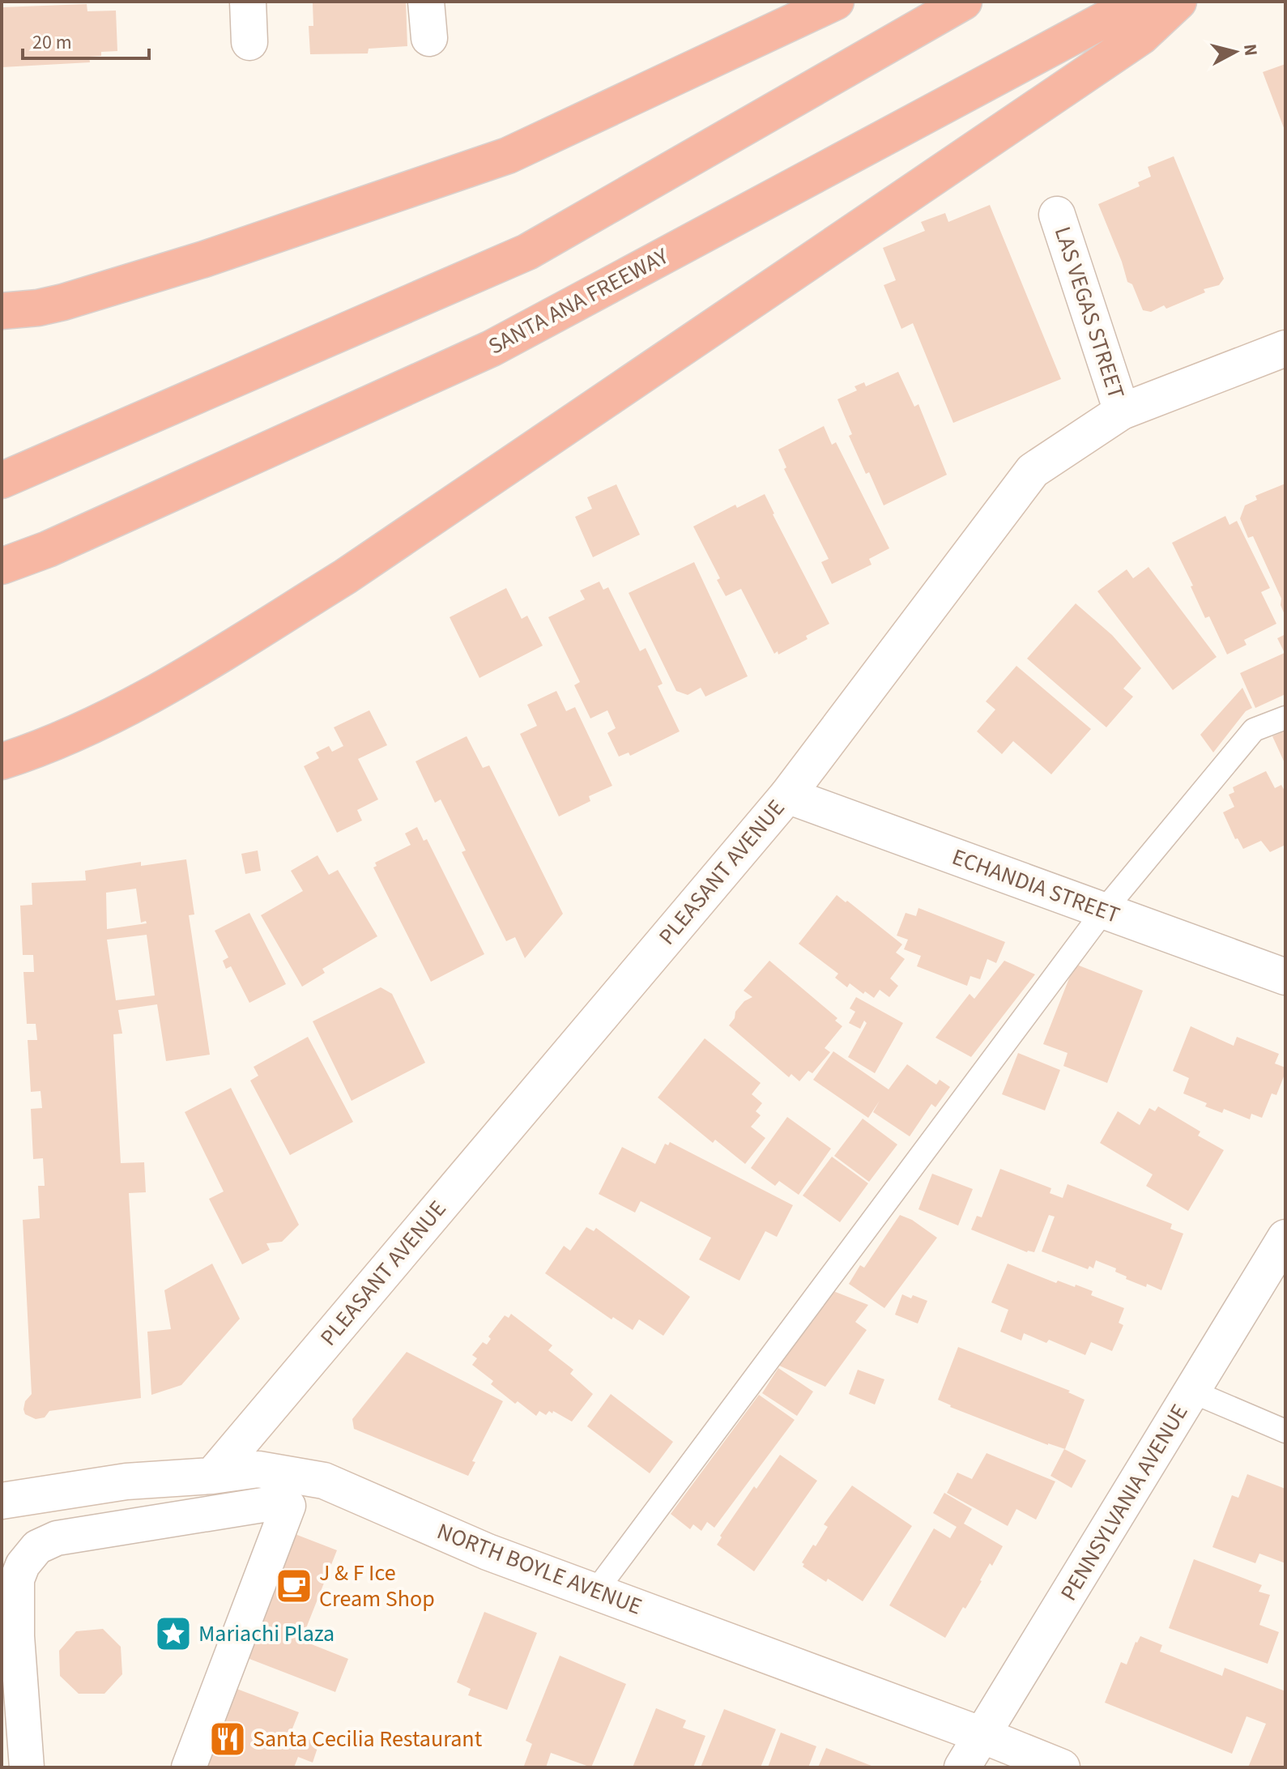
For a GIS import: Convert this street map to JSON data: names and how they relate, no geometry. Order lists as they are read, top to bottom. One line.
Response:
{"streets":{"highway":["SANTA ANA FREEWAY"],"main road":["LAS VEGAS STREET","PLEASANT AVENUE","ECHANDIA STREET","PENNSYLVANIA AVENUE","NORTH BOYLE AVENUE"]},"crossings":[["LAS VEGAS STREET","PLEASANT AVENUE"],["PLEASANT AVENUE","ECHANDIA STREET"],["PLEASANT AVENUE","NORTH BOYLE AVENUE"],["PENNSYLVANIA AVENUE","NORTH BOYLE AVENUE"]],"places":{"cafe":["J & F Ice Cream Shop"],"place":["Mariachi Plaza"],"restaurant":["Santa Cecilia Restaurant"]},"scale_bar":"20 m","north":"right"}
